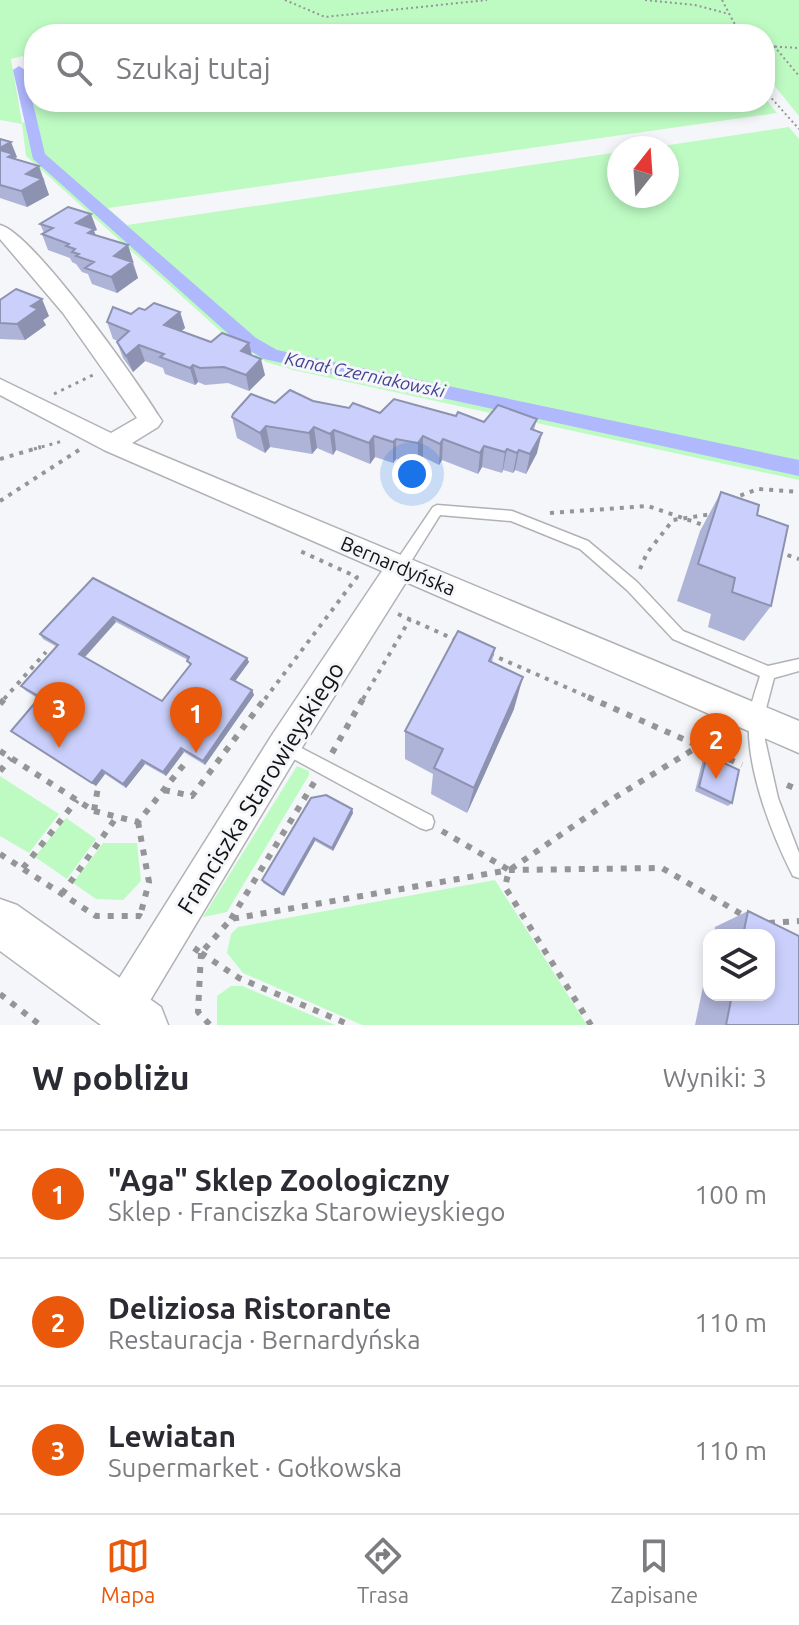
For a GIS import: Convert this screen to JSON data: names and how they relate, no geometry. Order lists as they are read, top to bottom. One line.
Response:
{"streets":{"street":["Bernardyńska","Franciszka Starowieyskiego"]},"crossings":[["Bernardyńska","Franciszka Starowieyskiego"]],"water":["Kanał Czerniakowski"],"north":"top","page":{"search":"Szukaj tutaj","pins":["3","1","2"],"heading":["W pobliżu","Wyniki: 3"],"list":[{"mark":"1","name":"\"Aga\" Sklep Zoologiczny","note":"Sklep · Franciszka Starowieyskiego","value":"100 m"},{"mark":"2","name":"Deliziosa Ristorante","note":"Restauracja · Bernardyńska","value":"110 m"},{"mark":"3","name":"Lewiatan","note":"Supermarket · Gołkowska","value":"110 m"}],"nav":["Mapa","Trasa","Zapisane"]}}
